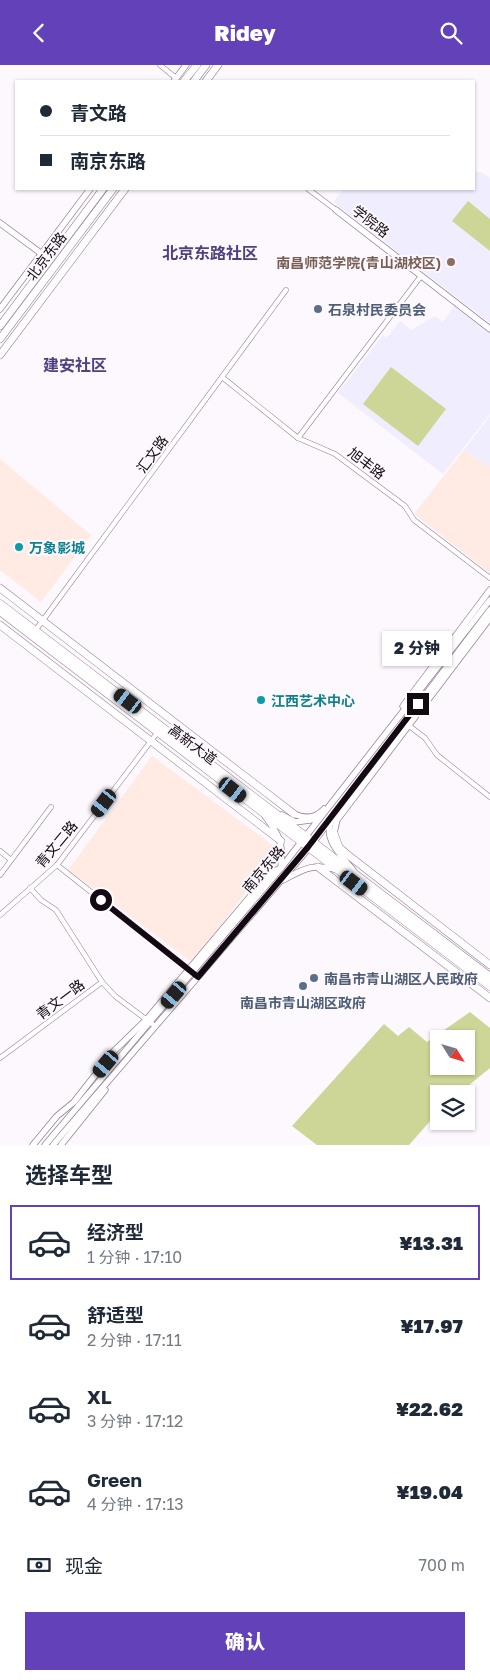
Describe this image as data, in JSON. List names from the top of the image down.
{
  "streets": {
    "highway": ["高新大道"],
    "main road": ["学院路", "北京东路", "南京东路"],
    "street": [
      "汇文路",
      "旭丰路",
      "青文二路",
      "青文一路"
    ]
  },
  "crossings": [
    ["汇文路", "旭丰路"],
    ["汇文路", "高新大道"],
    ["高新大道", "青文二路"],
    ["高新大道", "南京东路"],
    ["南京东路", "青文一路"]
  ],
  "districts": ["北京东路社区", "建安社区"],
  "places": [
    "南昌师范学院(青山湖校区)",
    "石泉村民委员会",
    "万象影城",
    "江西艺术中心",
    "南昌市青山湖区人民政府",
    "南昌市青山湖区政府"
  ],
  "north": "bottom right",
  "page": {
    "header": "Ridey",
    "banner": ["青文路", "南京东路"],
    "bubble": "2 分钟",
    "heading": "选择车型",
    "list": [
      {
        "name": "经济型",
        "note": "1 分钟 · 17:10",
        "value": "¥13.31"
      },
      {
        "name": "舒适型",
        "note": "2 分钟 · 17:11",
        "value": "¥17.97"
      },
      {
        "name": "XL",
        "note": "3 分钟 · 17:12",
        "value": "¥22.62"
      },
      {
        "name": "Green",
        "note": "4 分钟 · 17:13",
        "value": "¥19.04"
      }
    ],
    "pay": ["现金", "700 m"],
    "buttons": "确认"
  }
}
